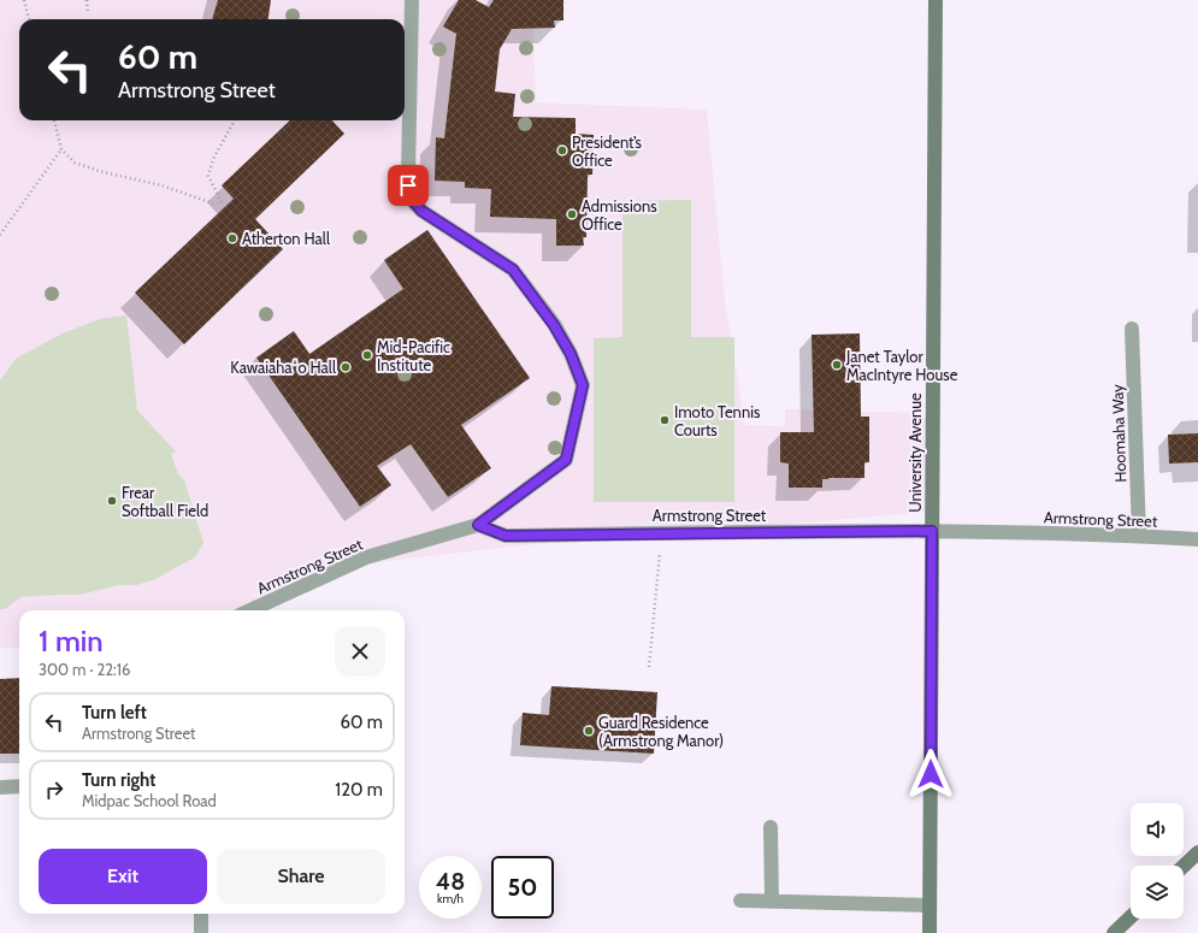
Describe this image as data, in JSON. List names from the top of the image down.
{
  "streets": {
    "main road": ["University Avenue"],
    "street": ["Hoomaha Way", "Armstrong Street"]
  },
  "crossings": [
    ["Hoomaha Way", "Armstrong Street"],
    ["University Avenue", "Armstrong Street"]
  ],
  "places": [
    "President’s Office",
    "Admissions Office",
    "Atherton Hall",
    "Mid-Pacific Institute",
    "Janet Taylor MacIntyre House",
    "Kawaiahaʻo Hall",
    "Imoto Tennis Courts",
    "Frear Softball Field",
    "Guard Residence (Armstrong Manor)"
  ],
  "page": {
    "turn": ["60 m", "Armstrong Street"],
    "heading": ["1 min", "300 m · 22:16"],
    "list": [
      {
        "name": "Turn left",
        "note": "Armstrong Street",
        "value": "60 m"
      },
      {
        "name": "Turn right",
        "note": "Midpac School Road",
        "value": "120 m"
      }
    ],
    "buttons": ["Exit", "Share"],
    "speed": "48 km/h",
    "limit": "50"
  }
}
